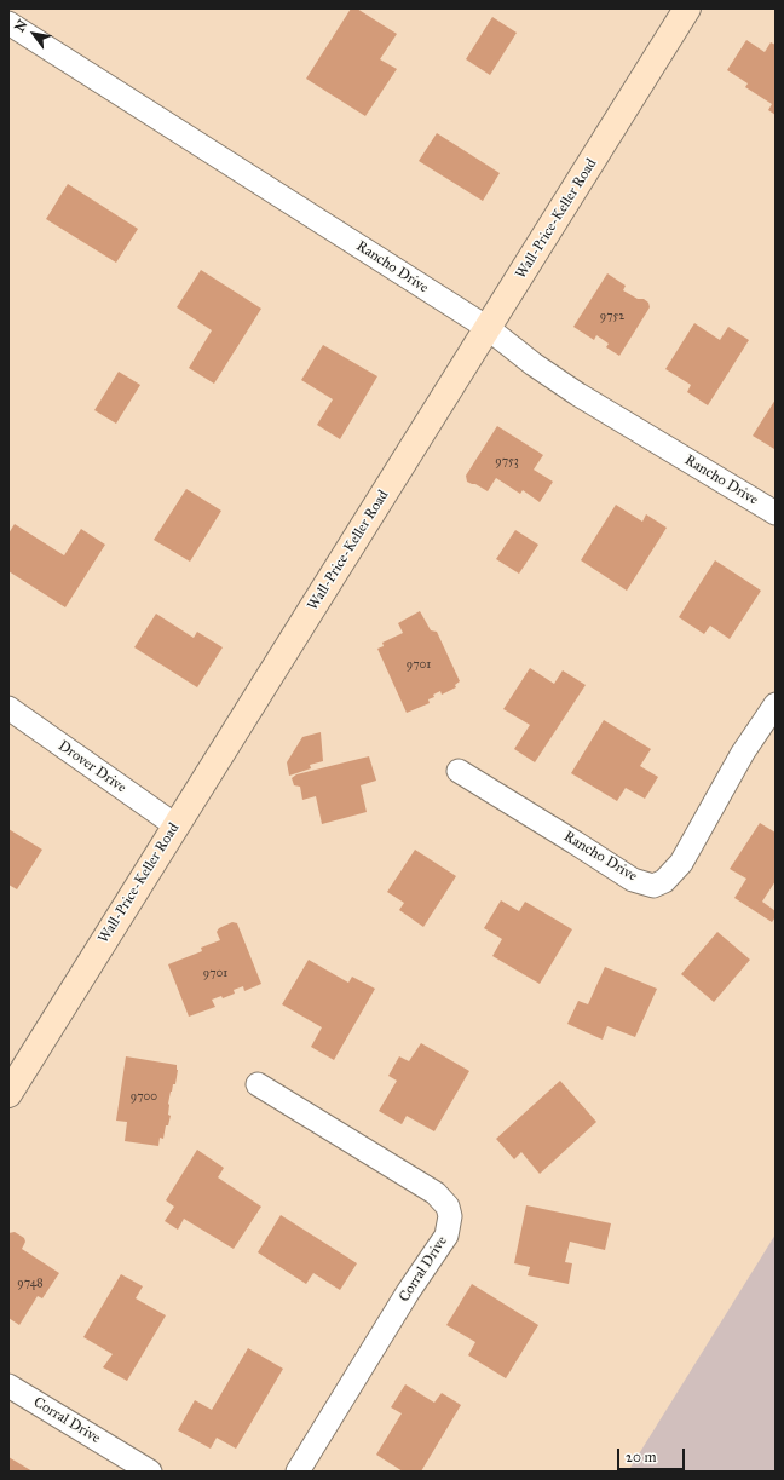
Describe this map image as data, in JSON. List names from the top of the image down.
{
  "streets": {
    "street": [
      "Wall-Price-Keller Road",
      "Rancho Drive",
      "Drover Drive",
      "Corral Drive"
    ]
  },
  "crossings": [
    ["Wall-Price-Keller Road", "Rancho Drive"],
    ["Wall-Price-Keller Road", "Drover Drive"]
  ],
  "house_numbers": [
    "9752",
    "9753",
    "9701",
    "9701",
    "9700",
    "9748"
  ],
  "scale_bar": "20 m",
  "north": "top left"
}
